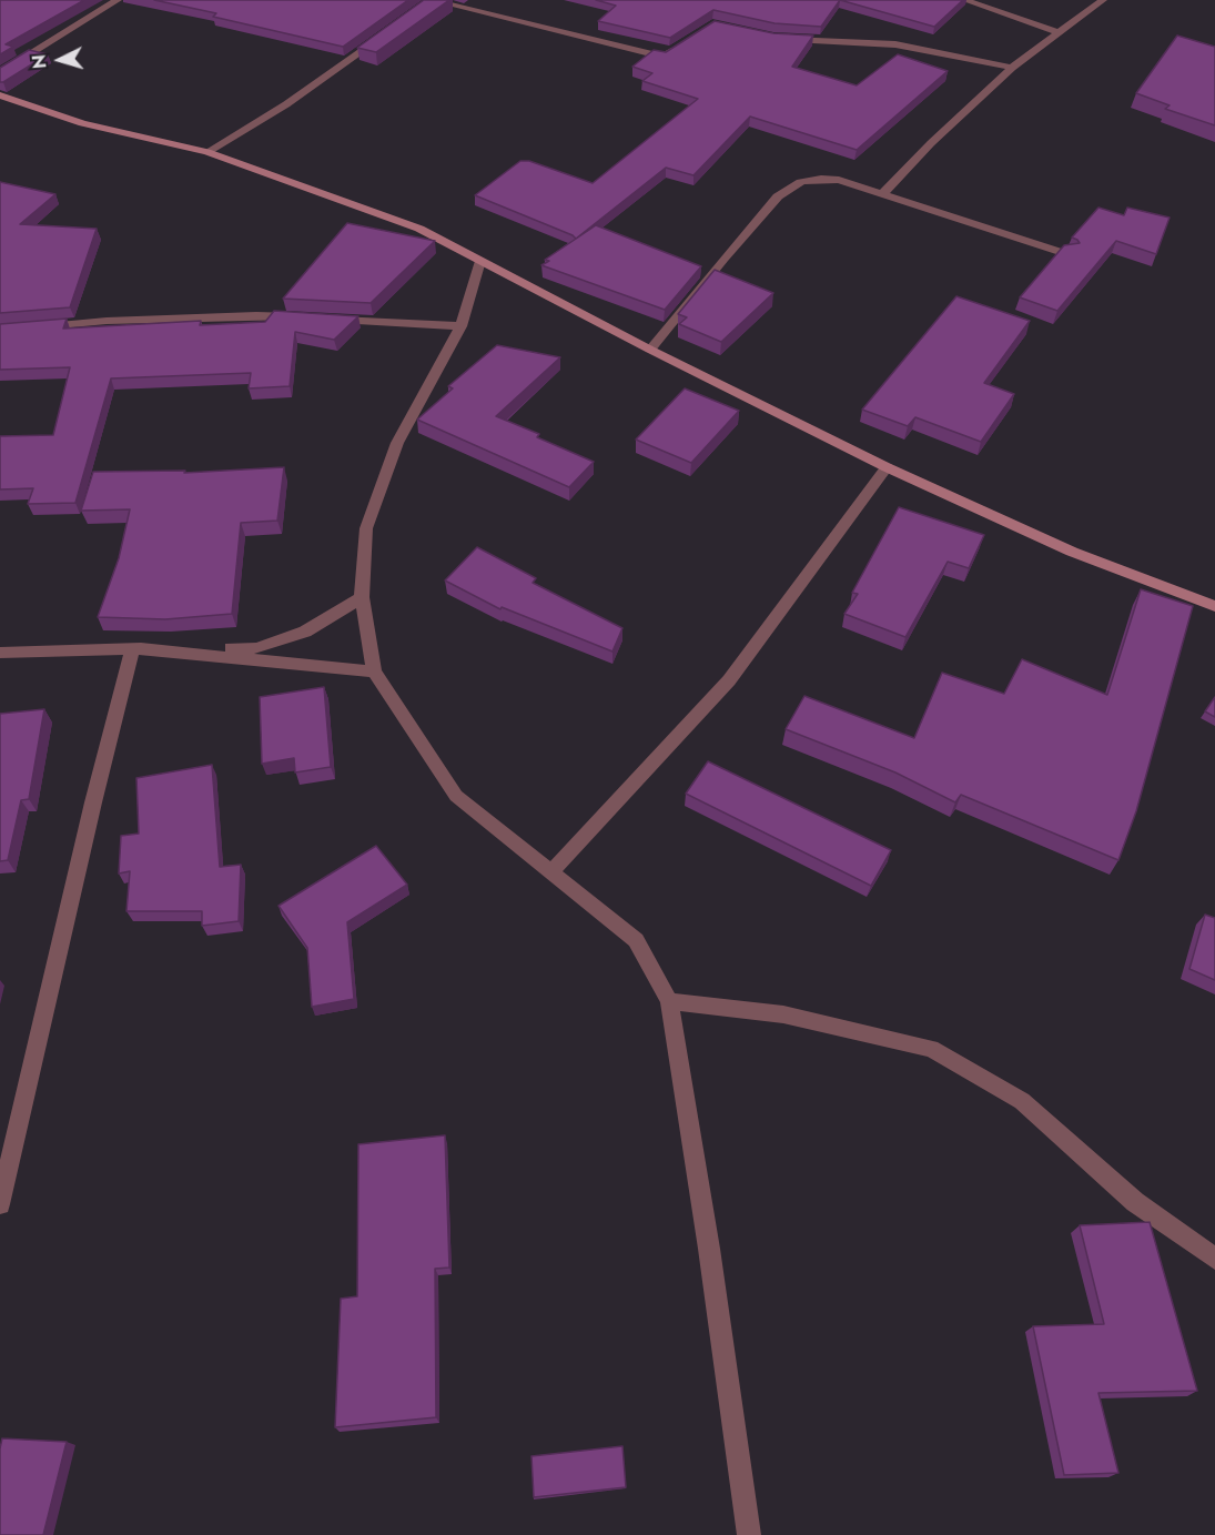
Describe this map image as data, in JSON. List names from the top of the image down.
{
  "north": "left"
}
